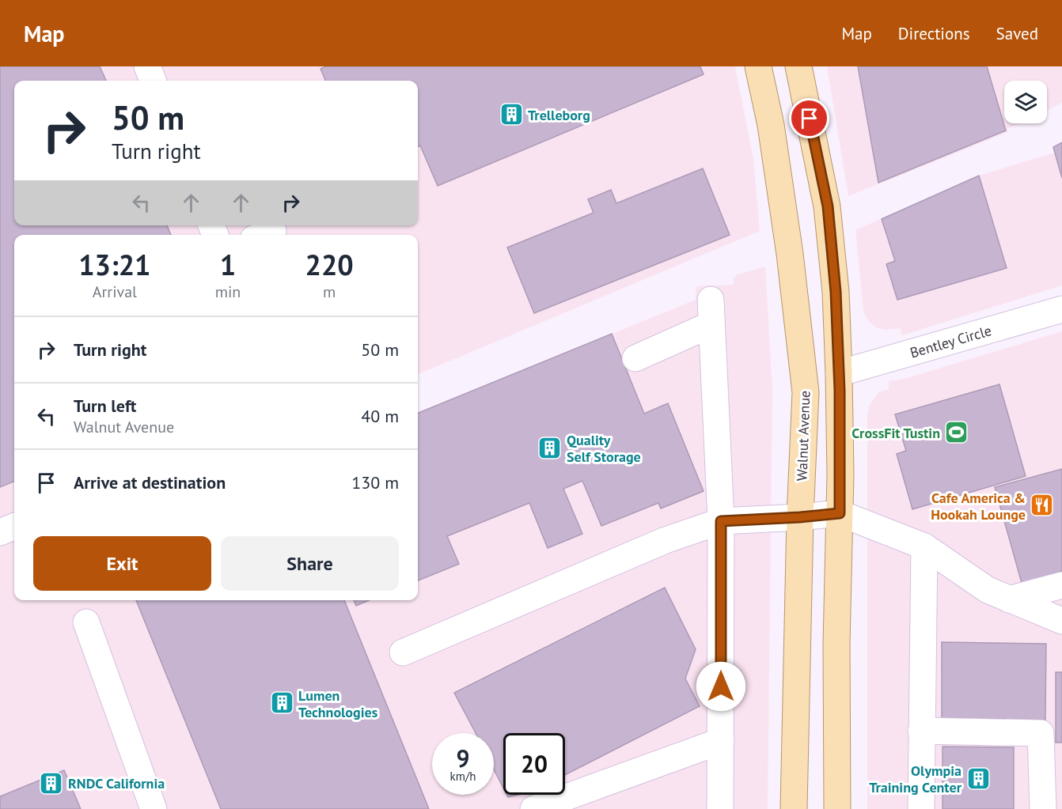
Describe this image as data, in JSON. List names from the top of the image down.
{
  "streets": {
    "main road": ["Walnut Avenue"],
    "street": ["Bentley Circle"]
  },
  "places": {
    "building": [
      "Trelleborg",
      "Quality Self Storage",
      "Lumen Technologies",
      "Olympia Training Center",
      "RNDC California"
    ],
    "sports": ["CrossFit Tustin"],
    "restaurant": ["Cafe America & Hookah Lounge"]
  },
  "page": {
    "header": "Map",
    "nav": ["Map", "Directions", "Saved"],
    "turn": ["50 m", "Turn right"],
    "eta": [
      "13:21",
      "Arrival",
      "1",
      "min",
      "220",
      "m"
    ],
    "list": [
      {
        "name": "Turn right",
        "value": "50 m"
      },
      {
        "name": "Turn left",
        "note": "Walnut Avenue",
        "value": "40 m"
      },
      {
        "name": "Arrive at destination",
        "value": "130 m"
      }
    ],
    "buttons": ["Exit", "Share"],
    "speed": "9 km/h",
    "limit": "20"
  }
}
